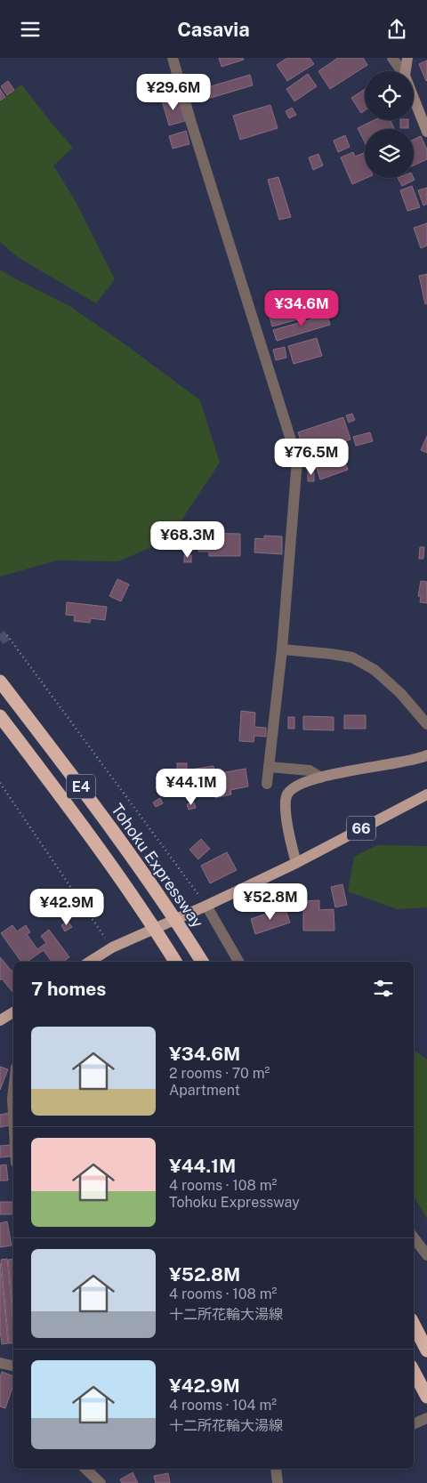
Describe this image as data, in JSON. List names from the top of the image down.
{
  "streets": {
    "highway": ["E4", "Tohoku Expressway"],
    "main road": ["66"]
  },
  "page": {
    "header": "Casavia",
    "price": [
      "¥29.6M",
      "¥34.6M",
      "¥76.5M",
      "¥68.3M",
      "¥44.1M",
      "¥52.8M",
      "¥42.9M"
    ],
    "heading": "7 homes",
    "list": [
      {
        "name": "¥34.6M",
        "note": "2 rooms · 70 m² · Apartment"
      },
      {
        "name": "¥44.1M",
        "note": "4 rooms · 108 m² · Tohoku Expressway"
      },
      {
        "name": "¥52.8M",
        "note": "4 rooms · 108 m² · 十二所花輪大湯線"
      },
      {
        "name": "¥42.9M",
        "note": "4 rooms · 104 m² · 十二所花輪大湯線"
      }
    ]
  }
}
